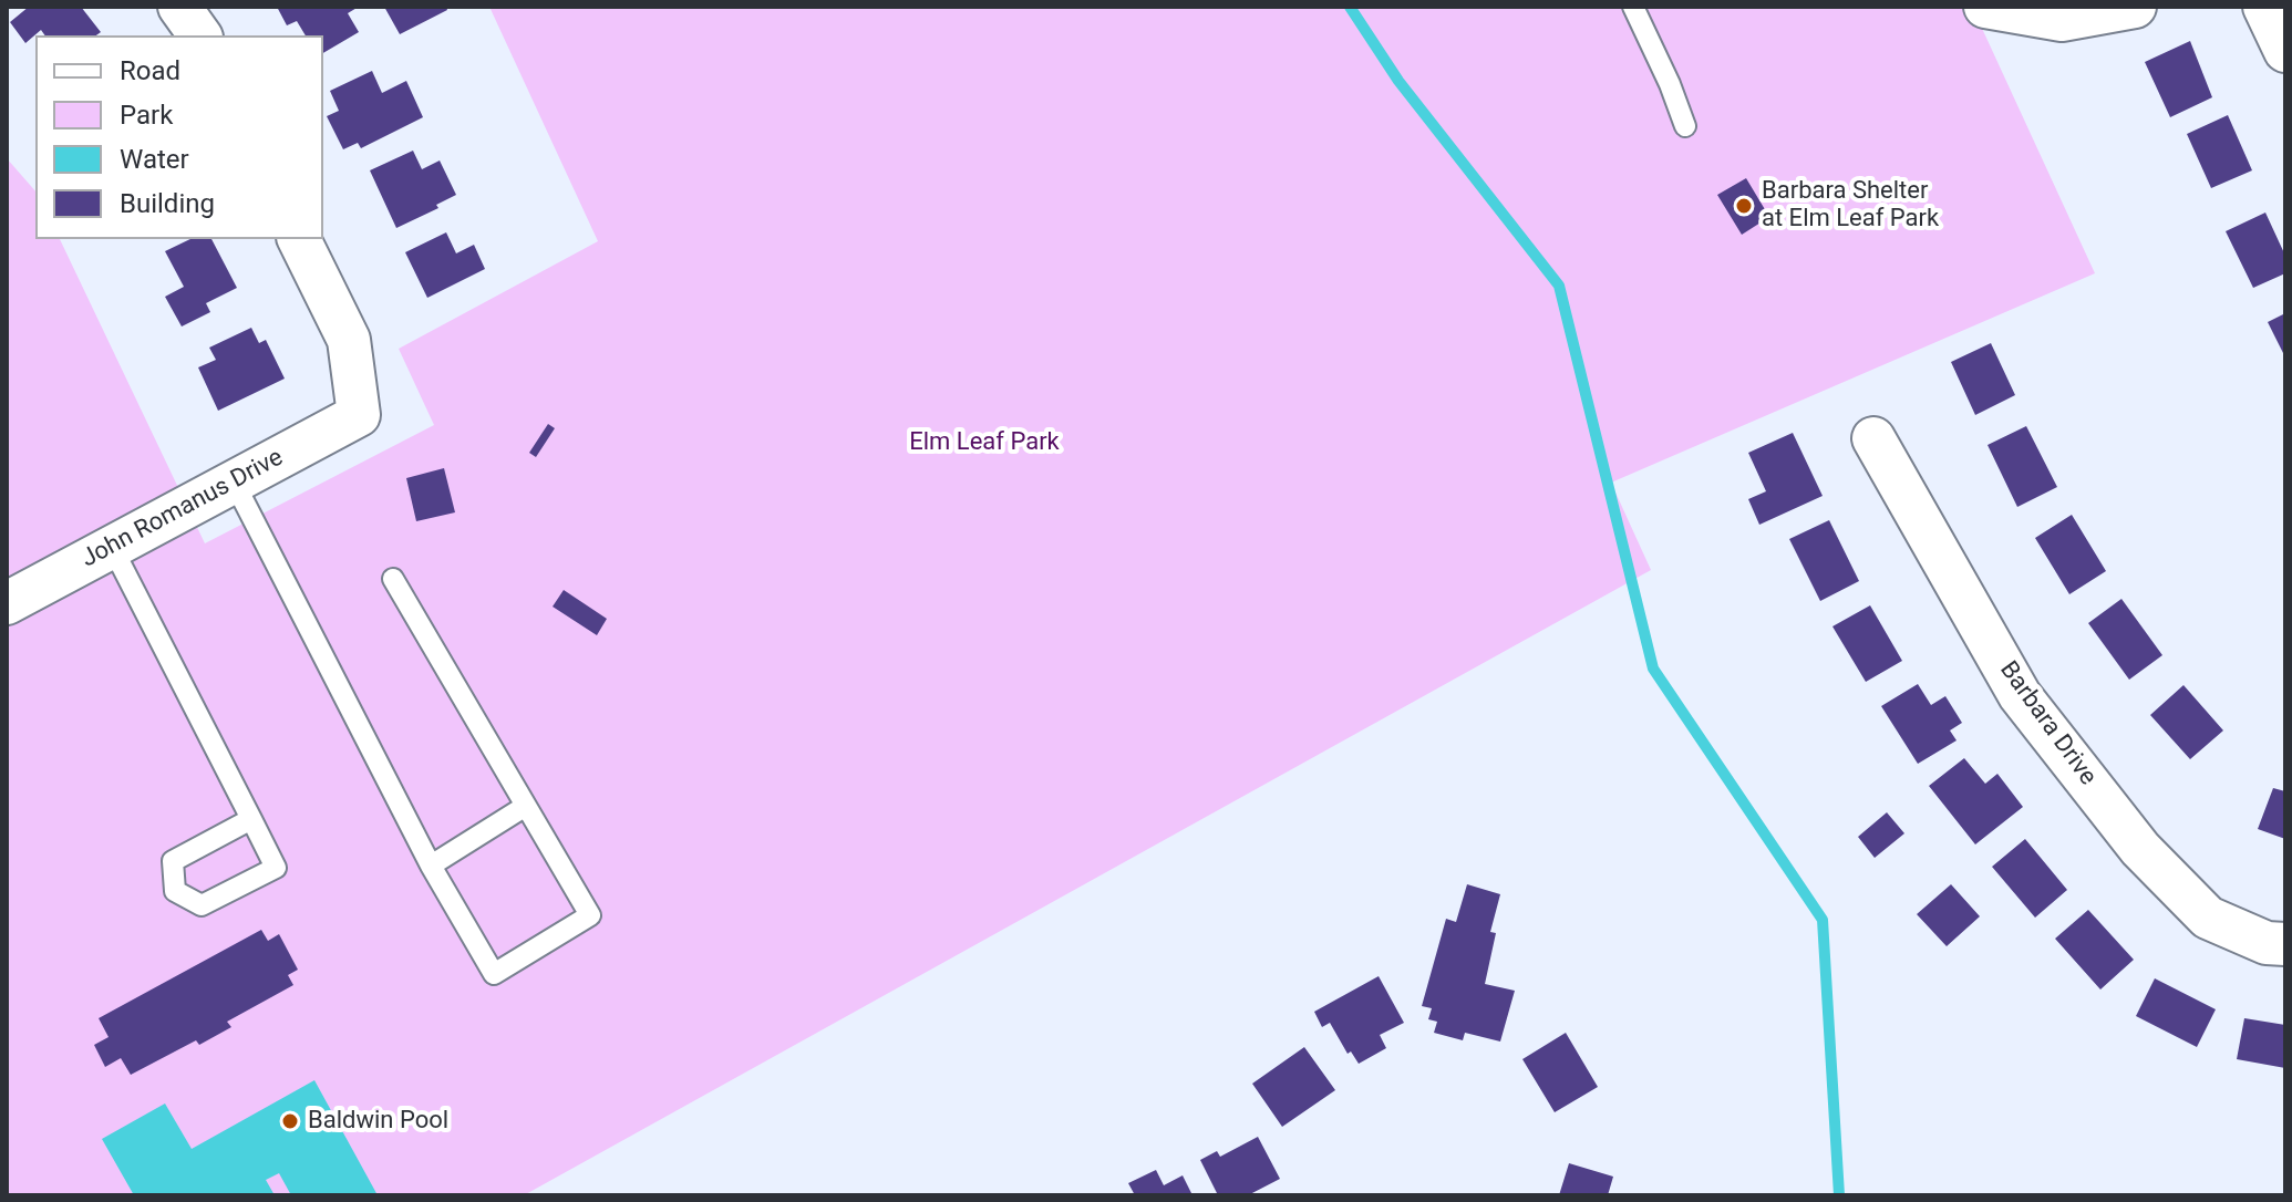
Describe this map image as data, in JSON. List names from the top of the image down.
{
  "streets": {
    "street": ["John Romanus Drive", "Barbara Drive"]
  },
  "parks": ["Elm Leaf Park"],
  "places": ["Barbara Shelter at Elm Leaf Park", "Baldwin Pool"],
  "legend": [
    "Road",
    "Park",
    "Water",
    "Building"
  ]
}
